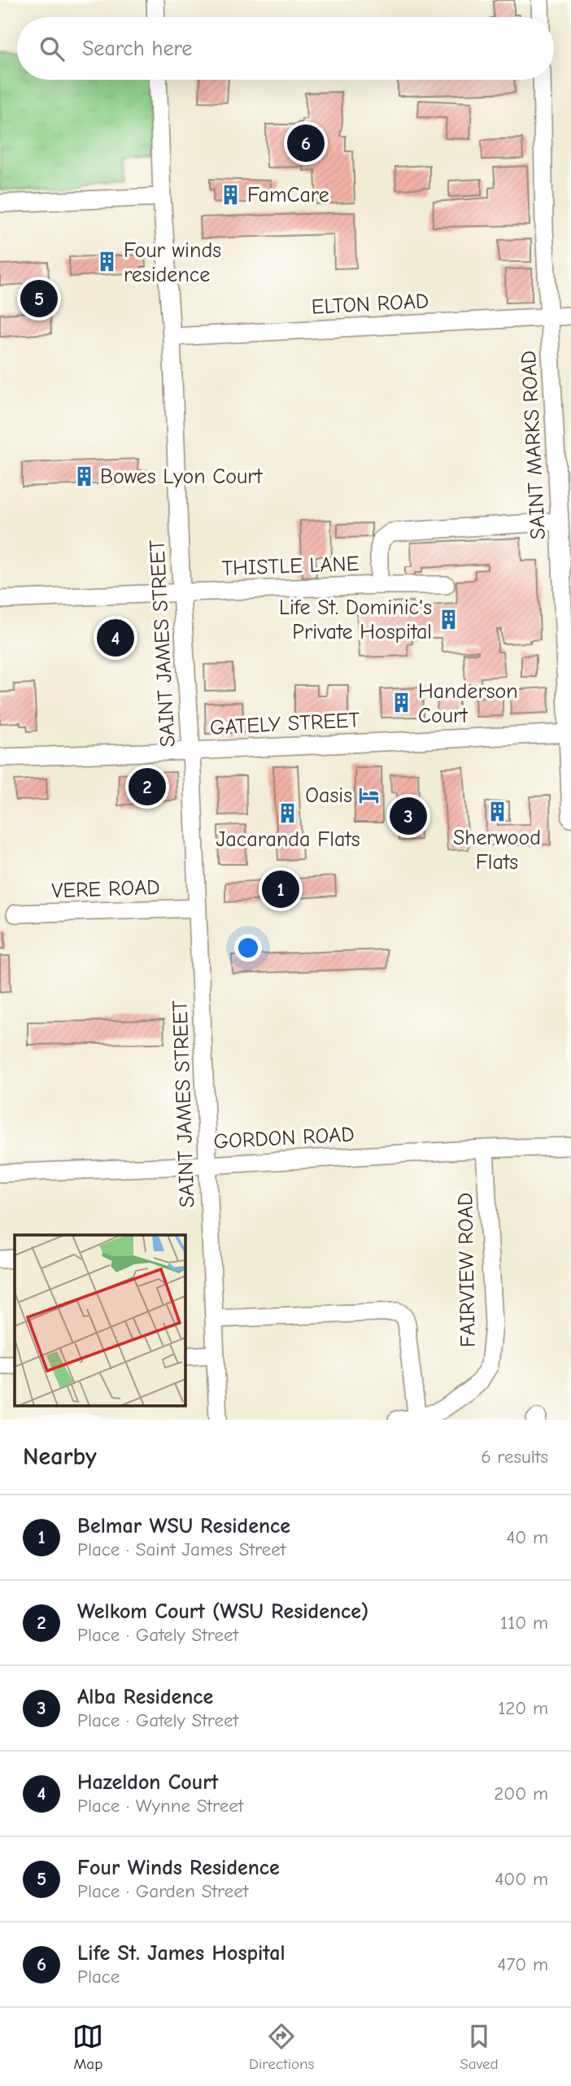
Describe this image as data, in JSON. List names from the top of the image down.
{
  "streets": {
    "street": [
      "ELTON ROAD",
      "SAINT MARKS ROAD",
      "THISTLE LANE",
      "SAINT JAMES STREET",
      "GATELY STREET",
      "VERE ROAD",
      "GORDON ROAD",
      "FAIRVIEW ROAD"
    ]
  },
  "crossings": [
    ["ELTON ROAD", "SAINT MARKS ROAD"],
    ["ELTON ROAD", "SAINT JAMES STREET"],
    ["SAINT MARKS ROAD", "THISTLE LANE"],
    ["SAINT MARKS ROAD", "GATELY STREET"],
    ["THISTLE LANE", "SAINT JAMES STREET"],
    ["SAINT JAMES STREET", "GATELY STREET"],
    ["SAINT JAMES STREET", "VERE ROAD"],
    ["SAINT JAMES STREET", "GORDON ROAD"],
    ["GORDON ROAD", "FAIRVIEW ROAD"]
  ],
  "places": {
    "building": [
      "FamCare",
      "Four winds residence",
      "Bowes Lyon Court",
      "Life St. Dominic's Private Hospital",
      "Handerson Court",
      "Sherwood Flats",
      "Jacaranda Flats"
    ],
    "hotel": ["Oasis"]
  },
  "page": {
    "search": "Search here",
    "pins": [
      "6",
      "5",
      "4",
      "2",
      "3",
      "1"
    ],
    "heading": ["Nearby", "6 results"],
    "list": [
      {
        "mark": "1",
        "name": "Belmar WSU Residence",
        "note": "Place · Saint James Street",
        "value": "40 m"
      },
      {
        "mark": "2",
        "name": "Welkom Court (WSU Residence)",
        "note": "Place · Gately Street",
        "value": "110 m"
      },
      {
        "mark": "3",
        "name": "Alba Residence",
        "note": "Place · Gately Street",
        "value": "120 m"
      },
      {
        "mark": "4",
        "name": "Hazeldon Court",
        "note": "Place · Wynne Street",
        "value": "200 m"
      },
      {
        "mark": "5",
        "name": "Four Winds Residence",
        "note": "Place · Garden Street",
        "value": "400 m"
      },
      {
        "mark": "6",
        "name": "Life St. James Hospital",
        "note": "Place",
        "value": "470 m"
      }
    ],
    "nav": ["Map", "Directions", "Saved"]
  }
}
